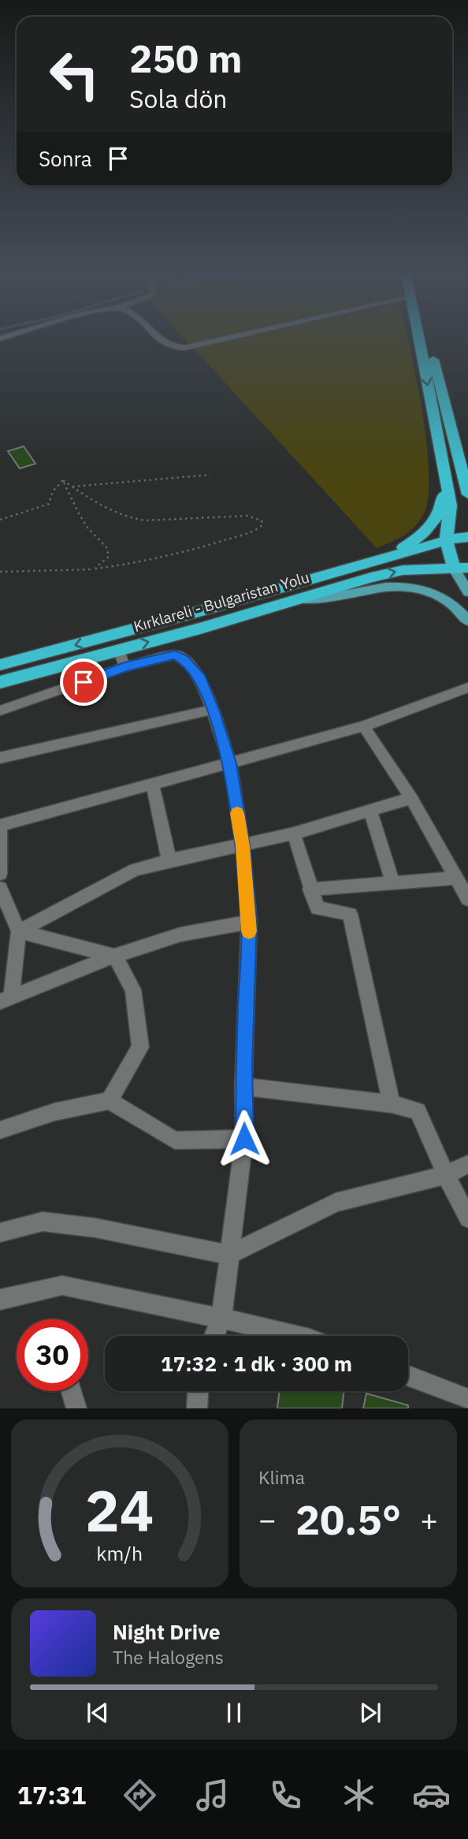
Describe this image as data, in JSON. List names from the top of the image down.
{
  "streets": {
    "highway": ["Kırklareli - Bulgaristan Yolu"]
  },
  "page": {
    "turn": ["250 m", "Sola dön"],
    "then": "Sonra",
    "limit": "30",
    "trip": "17:32 · 1 dk · 300 m",
    "tile": "Klima",
    "heat": ["−", "20.5°", "+"],
    "song": ["Night Drive", "The Halogens"],
    "tabs": "17:31",
    "gauge": ["24", "km/h"]
  }
}
